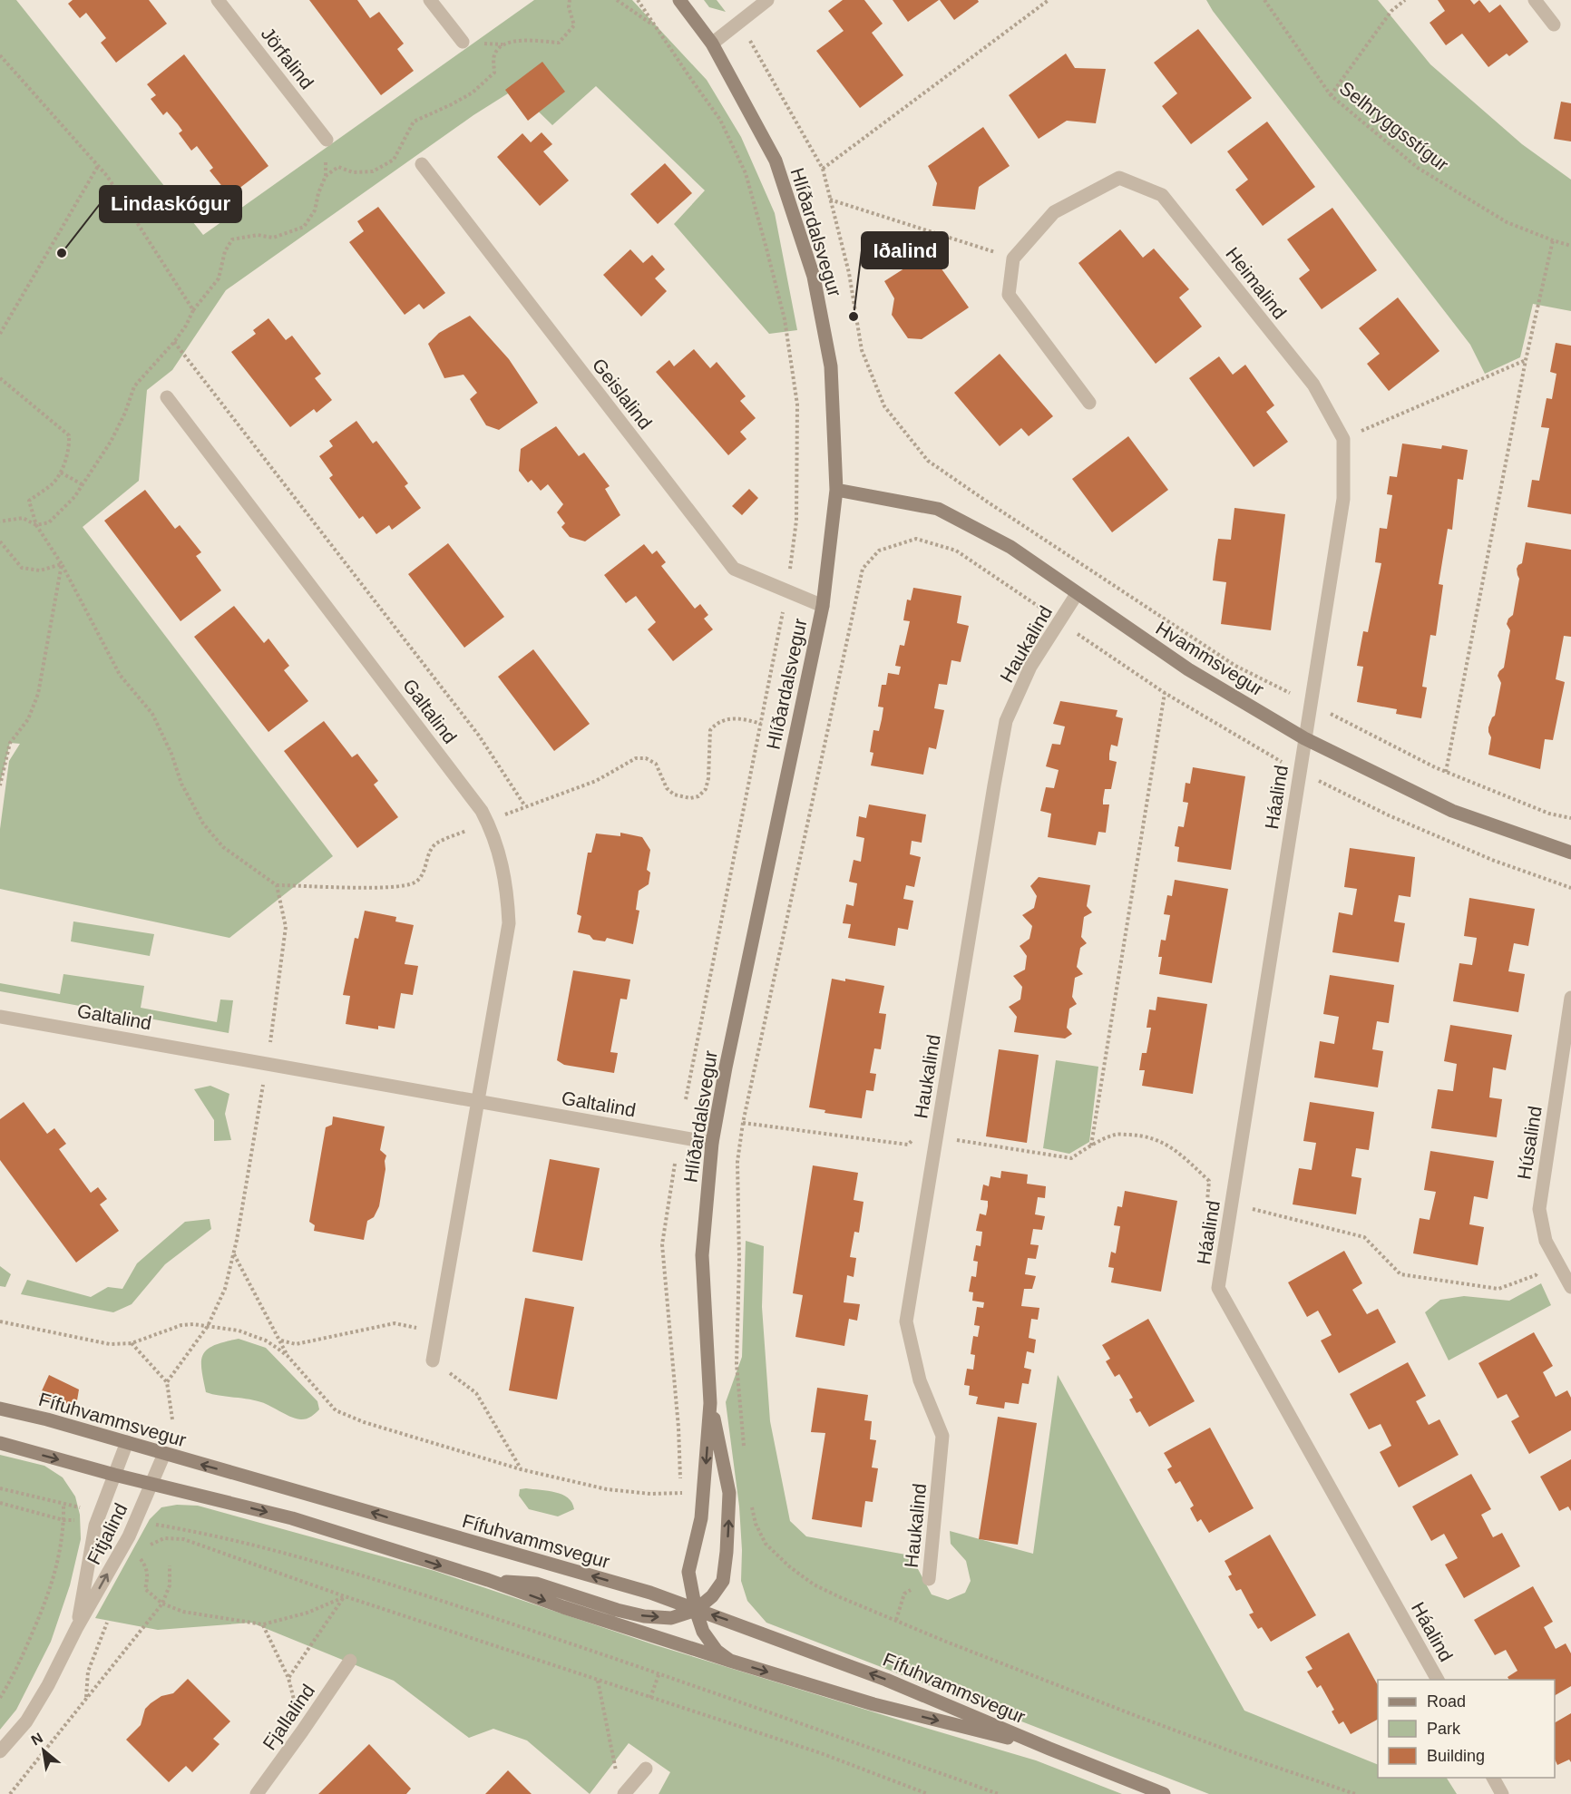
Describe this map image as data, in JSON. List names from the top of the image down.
{
  "streets": {
    "street": [
      "Jörfalind",
      "Hlíðardalsvegur",
      "Heimalind",
      "Geislalind",
      "Haukalind",
      "Hvammsvegur",
      "Galtalind",
      "Háalind",
      "Húsalind",
      "Fífuhvammsvegur",
      "Fitjalind",
      "Fjallalind"
    ],
    "path": ["Selhryggsstígur"]
  },
  "crossings": [
    ["Hlíðardalsvegur", "Geislalind"],
    ["Hlíðardalsvegur", "Hvammsvegur"],
    ["Hlíðardalsvegur", "Galtalind"],
    ["Hlíðardalsvegur", "Fífuhvammsvegur"],
    ["Heimalind", "Hvammsvegur"],
    ["Heimalind", "Háalind"],
    ["Haukalind", "Hvammsvegur"],
    ["Hvammsvegur", "Háalind"],
    ["Fífuhvammsvegur", "Fitjalind"]
  ],
  "places": ["Lindaskógur", "Iðalind"],
  "legend": ["Road", "Park", "Building"],
  "north": "top left"
}
